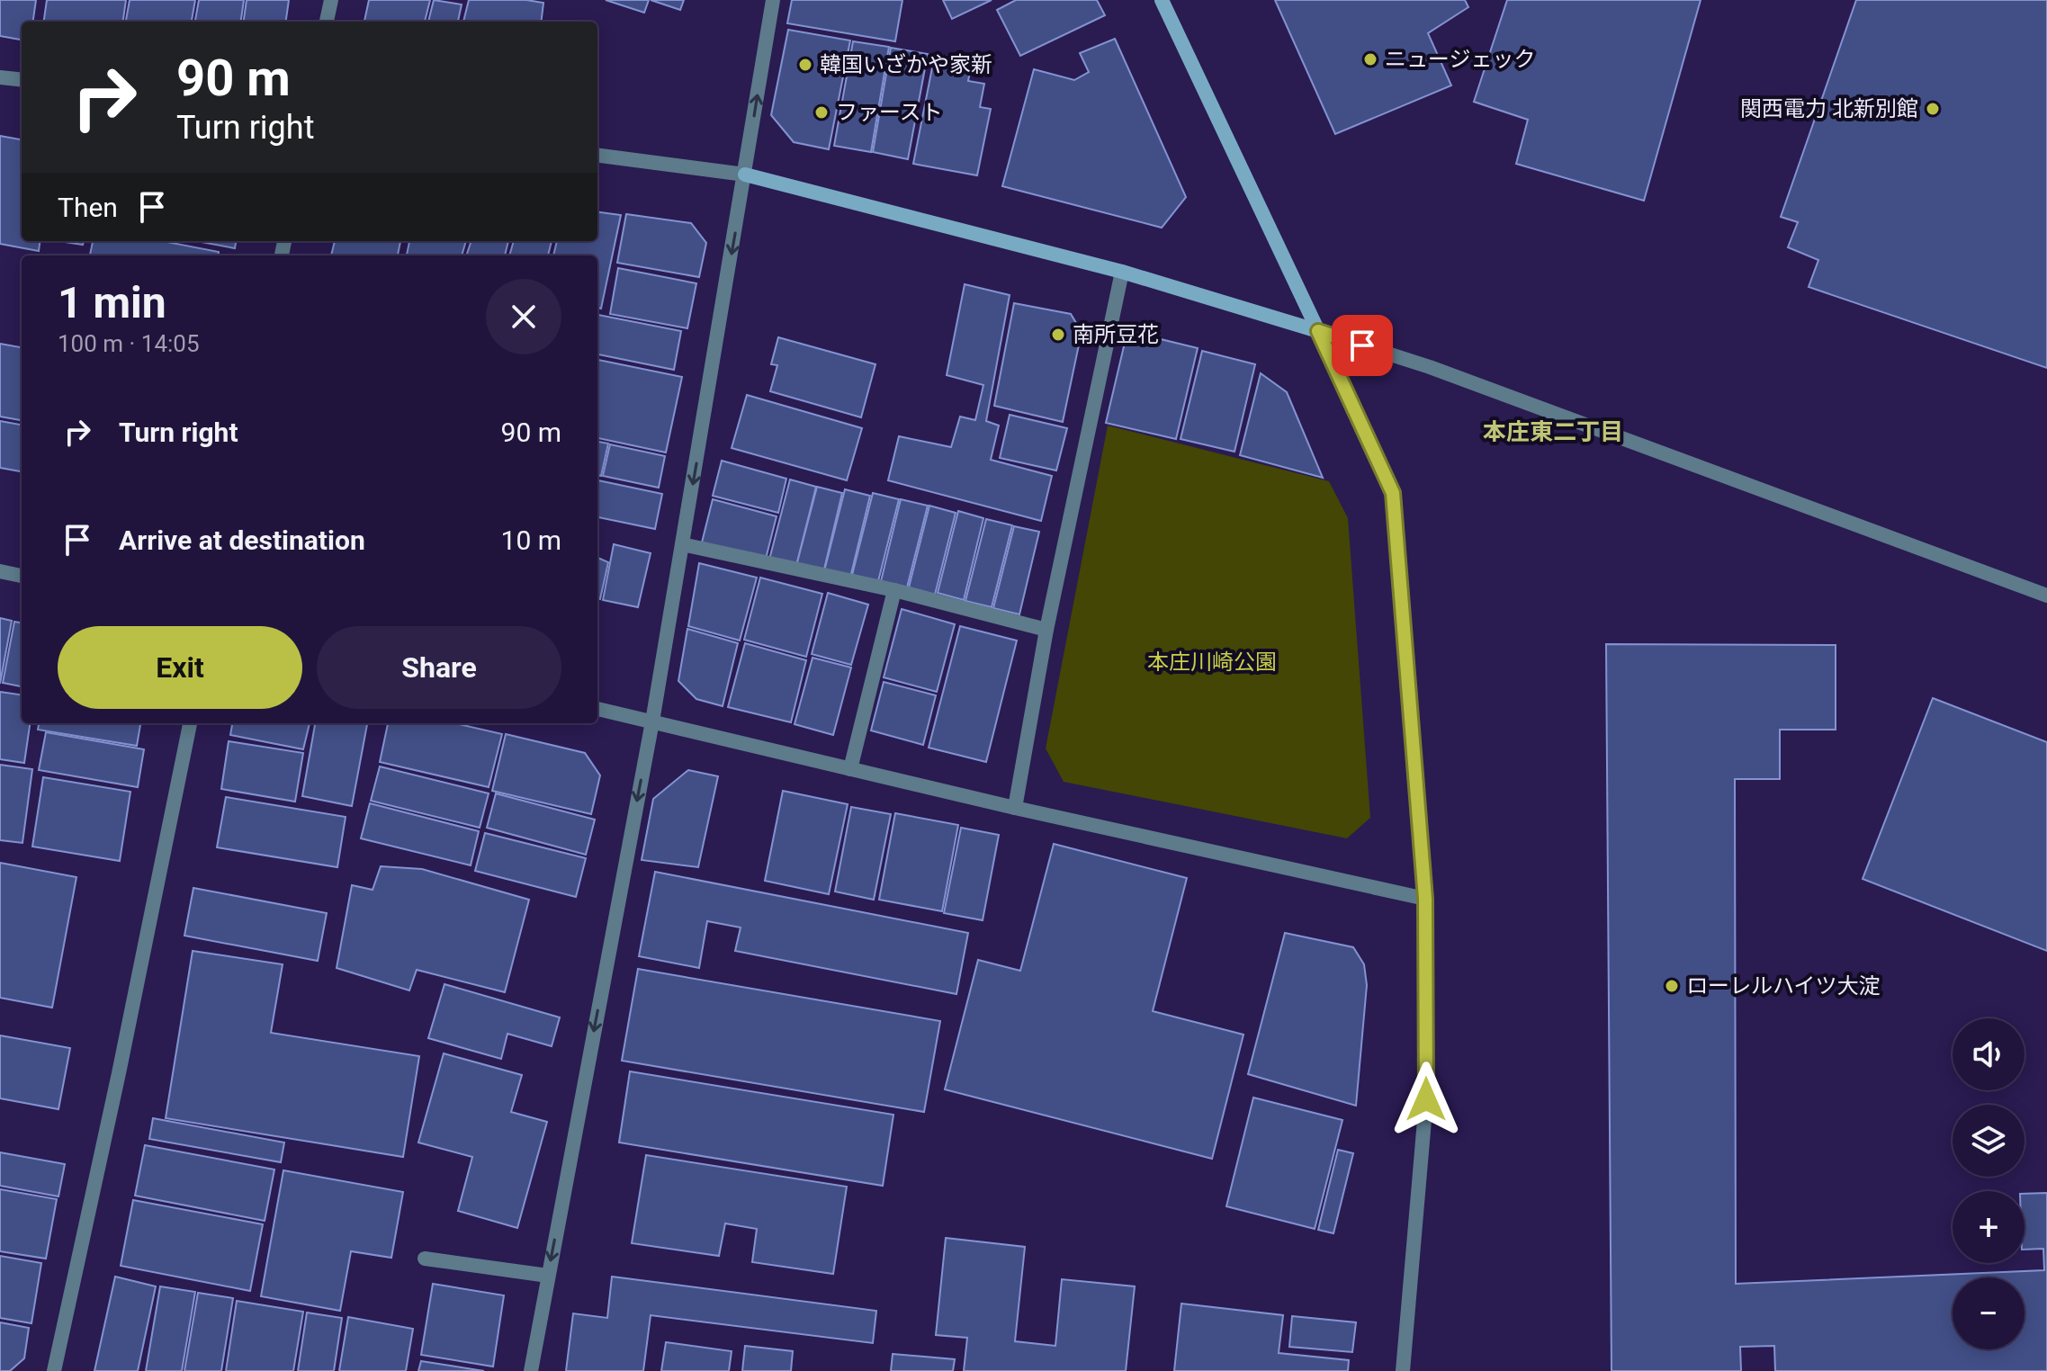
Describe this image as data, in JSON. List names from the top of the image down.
{
  "districts": ["本庄東二丁目"],
  "parks": ["本庄川崎公園"],
  "places": [
    "ニュージェック",
    "韓国いざかや家新",
    "関西電力 北新別館",
    "ファースト",
    "南所豆花",
    "ローレルハイツ大淀"
  ],
  "page": {
    "turn": ["90 m", "Turn right"],
    "then": "Then",
    "heading": ["1 min", "100 m · 14:05"],
    "list": [
      {
        "name": "Turn right",
        "value": "90 m"
      },
      {
        "name": "Arrive at destination",
        "value": "10 m"
      }
    ],
    "buttons": ["Exit", "Share"],
    "map_buttons": ["+", "−"]
  }
}
